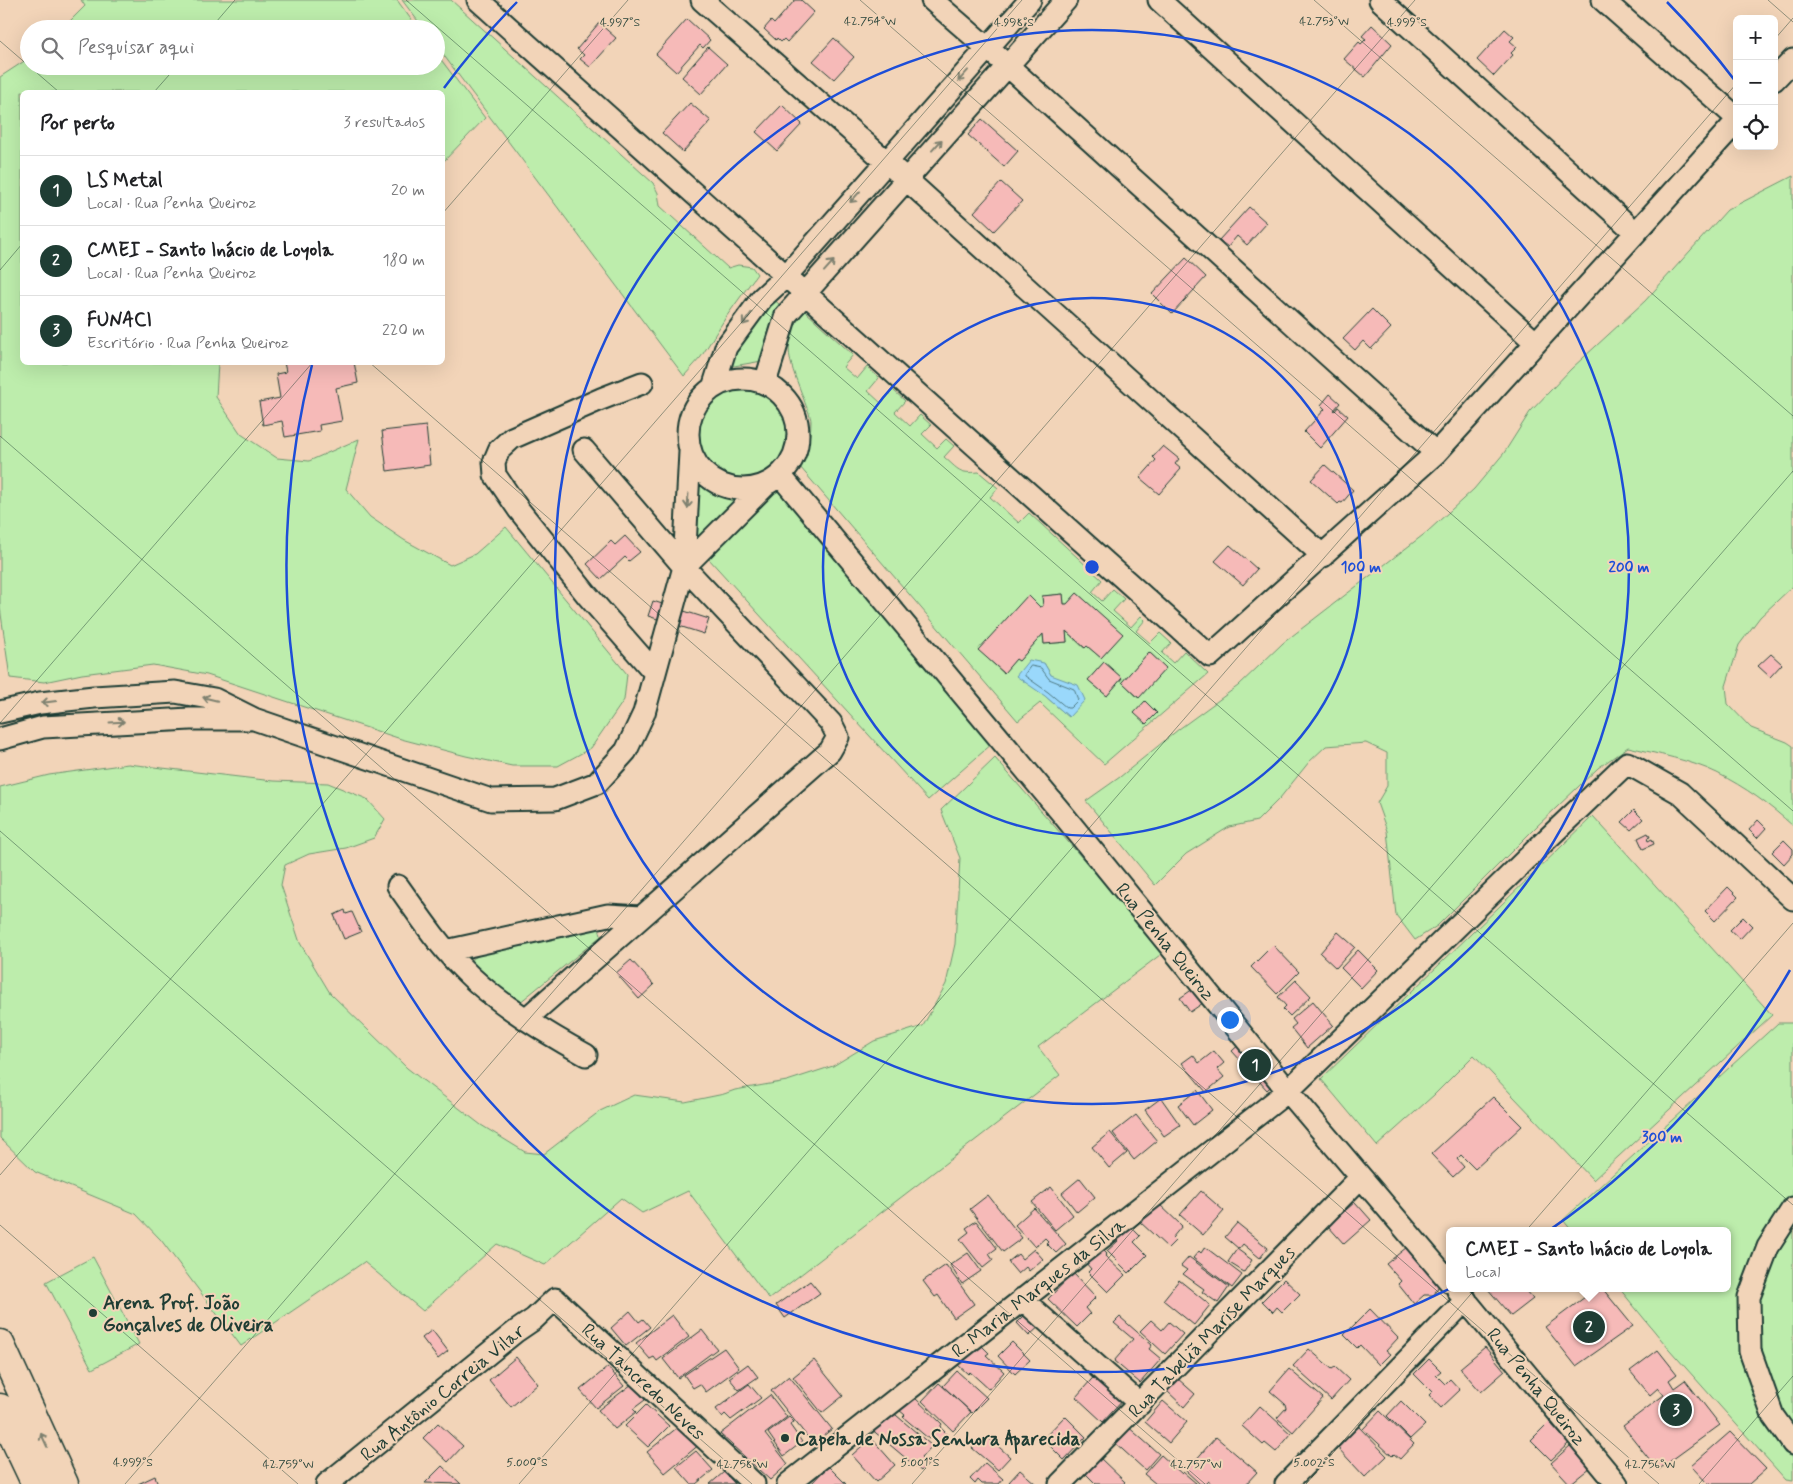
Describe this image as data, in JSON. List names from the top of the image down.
{
  "streets": {
    "street": [
      "Rua Penha Queiroz",
      "R. Maria Marques da Silva",
      "Rua Tabeliã Marise Marques",
      "Rua Tancredo Neves",
      "Rua Antônio Correia Vilar"
    ]
  },
  "crossings": [
    ["Rua Penha Queiroz", "R. Maria Marques da Silva"],
    ["Rua Penha Queiroz", "Rua Tabeliã Marise Marques"],
    ["Rua Tancredo Neves", "Rua Antônio Correia Vilar"]
  ],
  "places": ["Arena Prof. João Gonçalves de Oliveira", "Capela de Nossa Senhora Aparecida"],
  "page": {
    "map_buttons": ["+", "−"],
    "search": "Pesquisar aqui",
    "heading": ["Por perto", "3 resultados"],
    "list": [
      {
        "mark": "1",
        "name": "LS Metal",
        "note": "Local · Rua Penha Queiroz",
        "value": "20 m"
      },
      {
        "mark": "2",
        "name": "CMEI - Santo Inácio de Loyola",
        "note": "Local · Rua Penha Queiroz",
        "value": "180 m"
      },
      {
        "mark": "3",
        "name": "FUNACI",
        "note": "Escritório · Rua Penha Queiroz",
        "value": "220 m"
      }
    ],
    "pins": ["1", "2", "3"],
    "popup": ["CMEI - Santo Inácio de Loyola", "Local"]
  },
  "coordinates": [
    "42.754°W",
    "42.753°W",
    "4.997°S",
    "4.998°S",
    "4.999°S",
    "5.000°S",
    "5.001°S",
    "5.002°S",
    "42.759°W",
    "42.758°W",
    "42.757°W",
    "42.756°W"
  ],
  "rings": ["100 m", "200 m", "300 m"]
}
